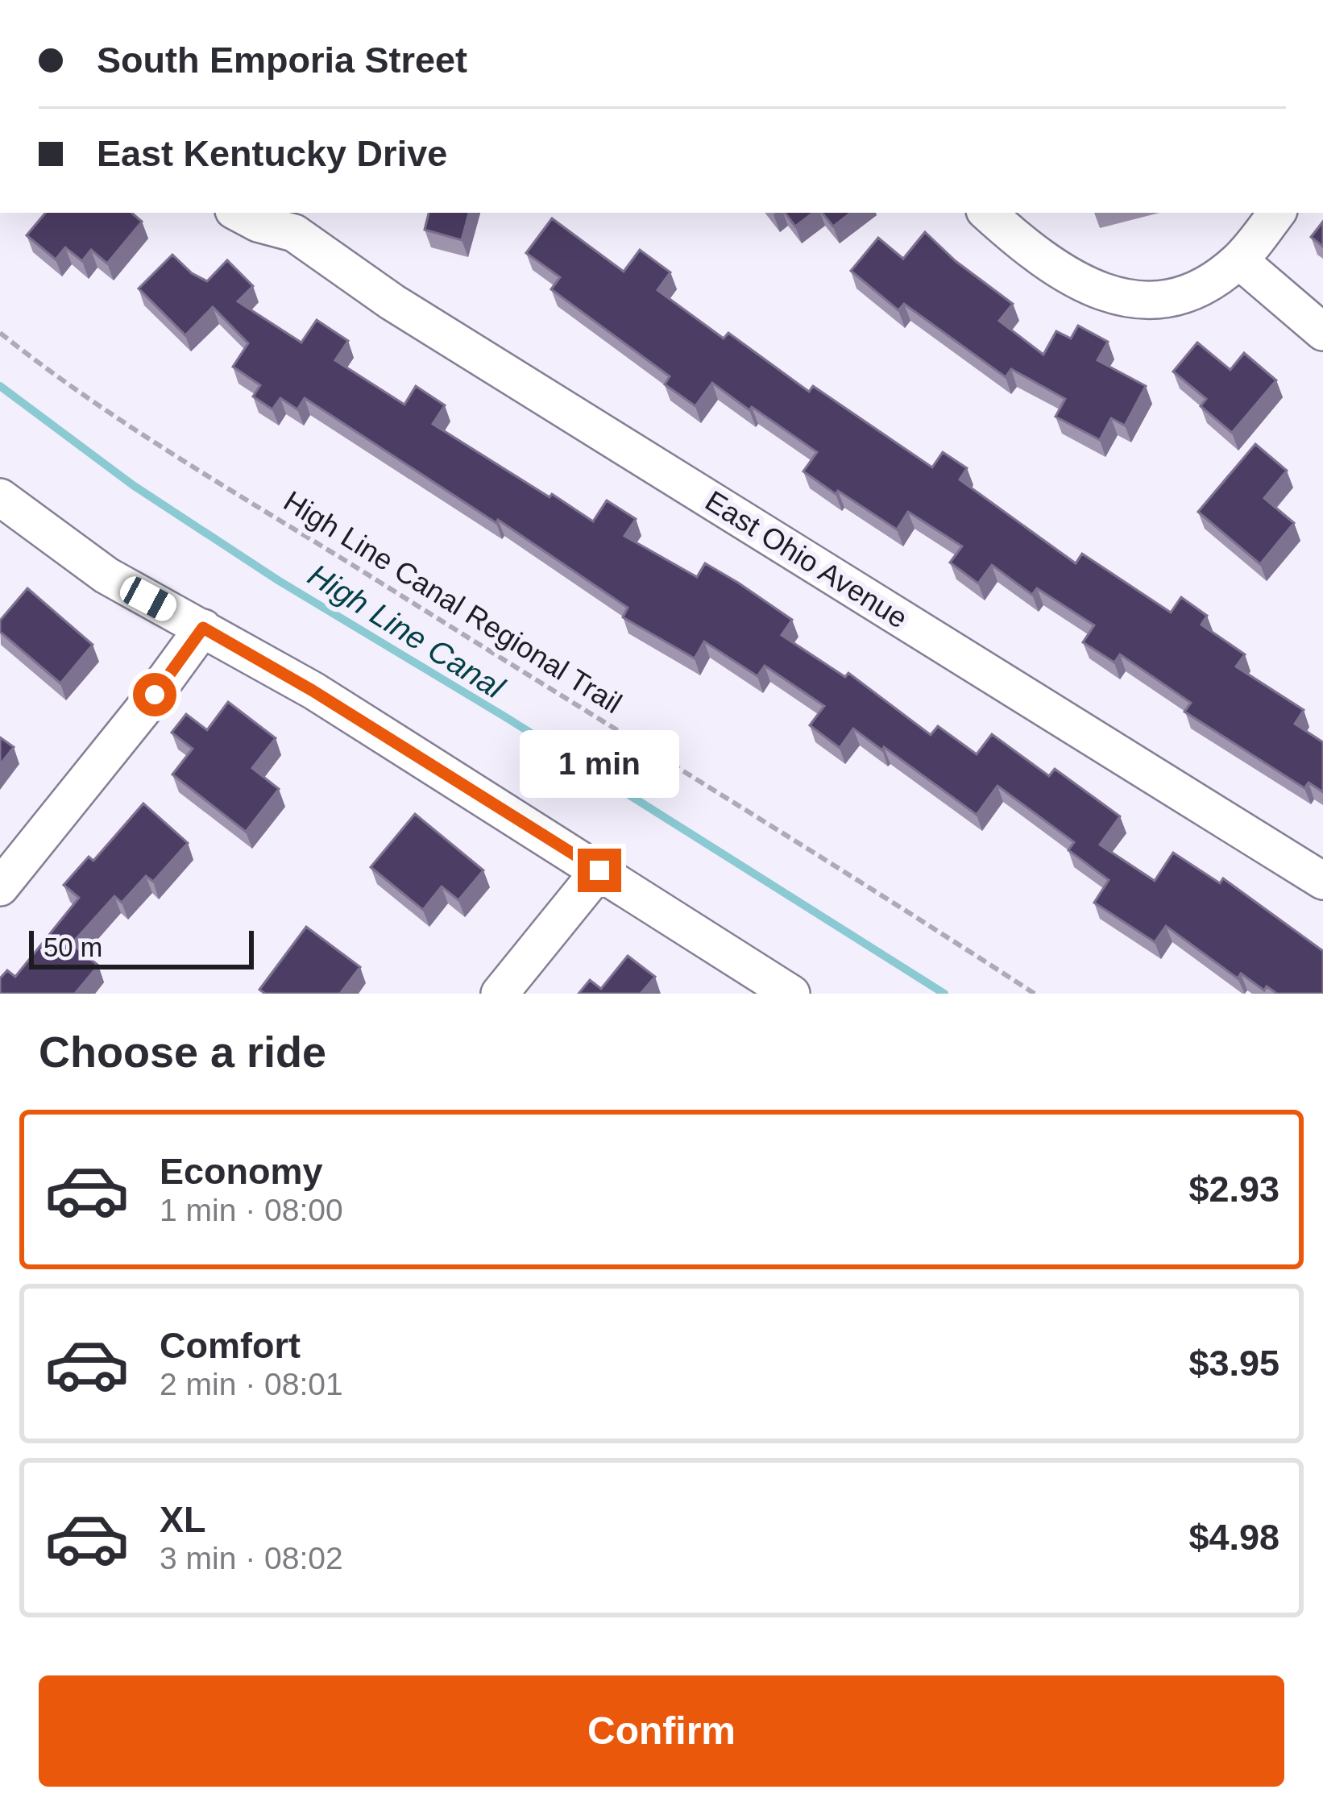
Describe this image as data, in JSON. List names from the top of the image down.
{
  "streets": {
    "street": ["East Ohio Avenue"],
    "path": ["High Line Canal Regional Trail"]
  },
  "water": ["High Line Canal"],
  "scale_bar": "50 m",
  "page": {
    "banner": ["South Emporia Street", "East Kentucky Drive"],
    "bubble": "1 min",
    "scale": "50 m",
    "heading": "Choose a ride",
    "list": [
      {
        "name": "Economy",
        "note": "1 min · 08:00",
        "value": "$2.93"
      },
      {
        "name": "Comfort",
        "note": "2 min · 08:01",
        "value": "$3.95"
      },
      {
        "name": "XL",
        "note": "3 min · 08:02",
        "value": "$4.98"
      }
    ],
    "buttons": "Confirm"
  }
}
